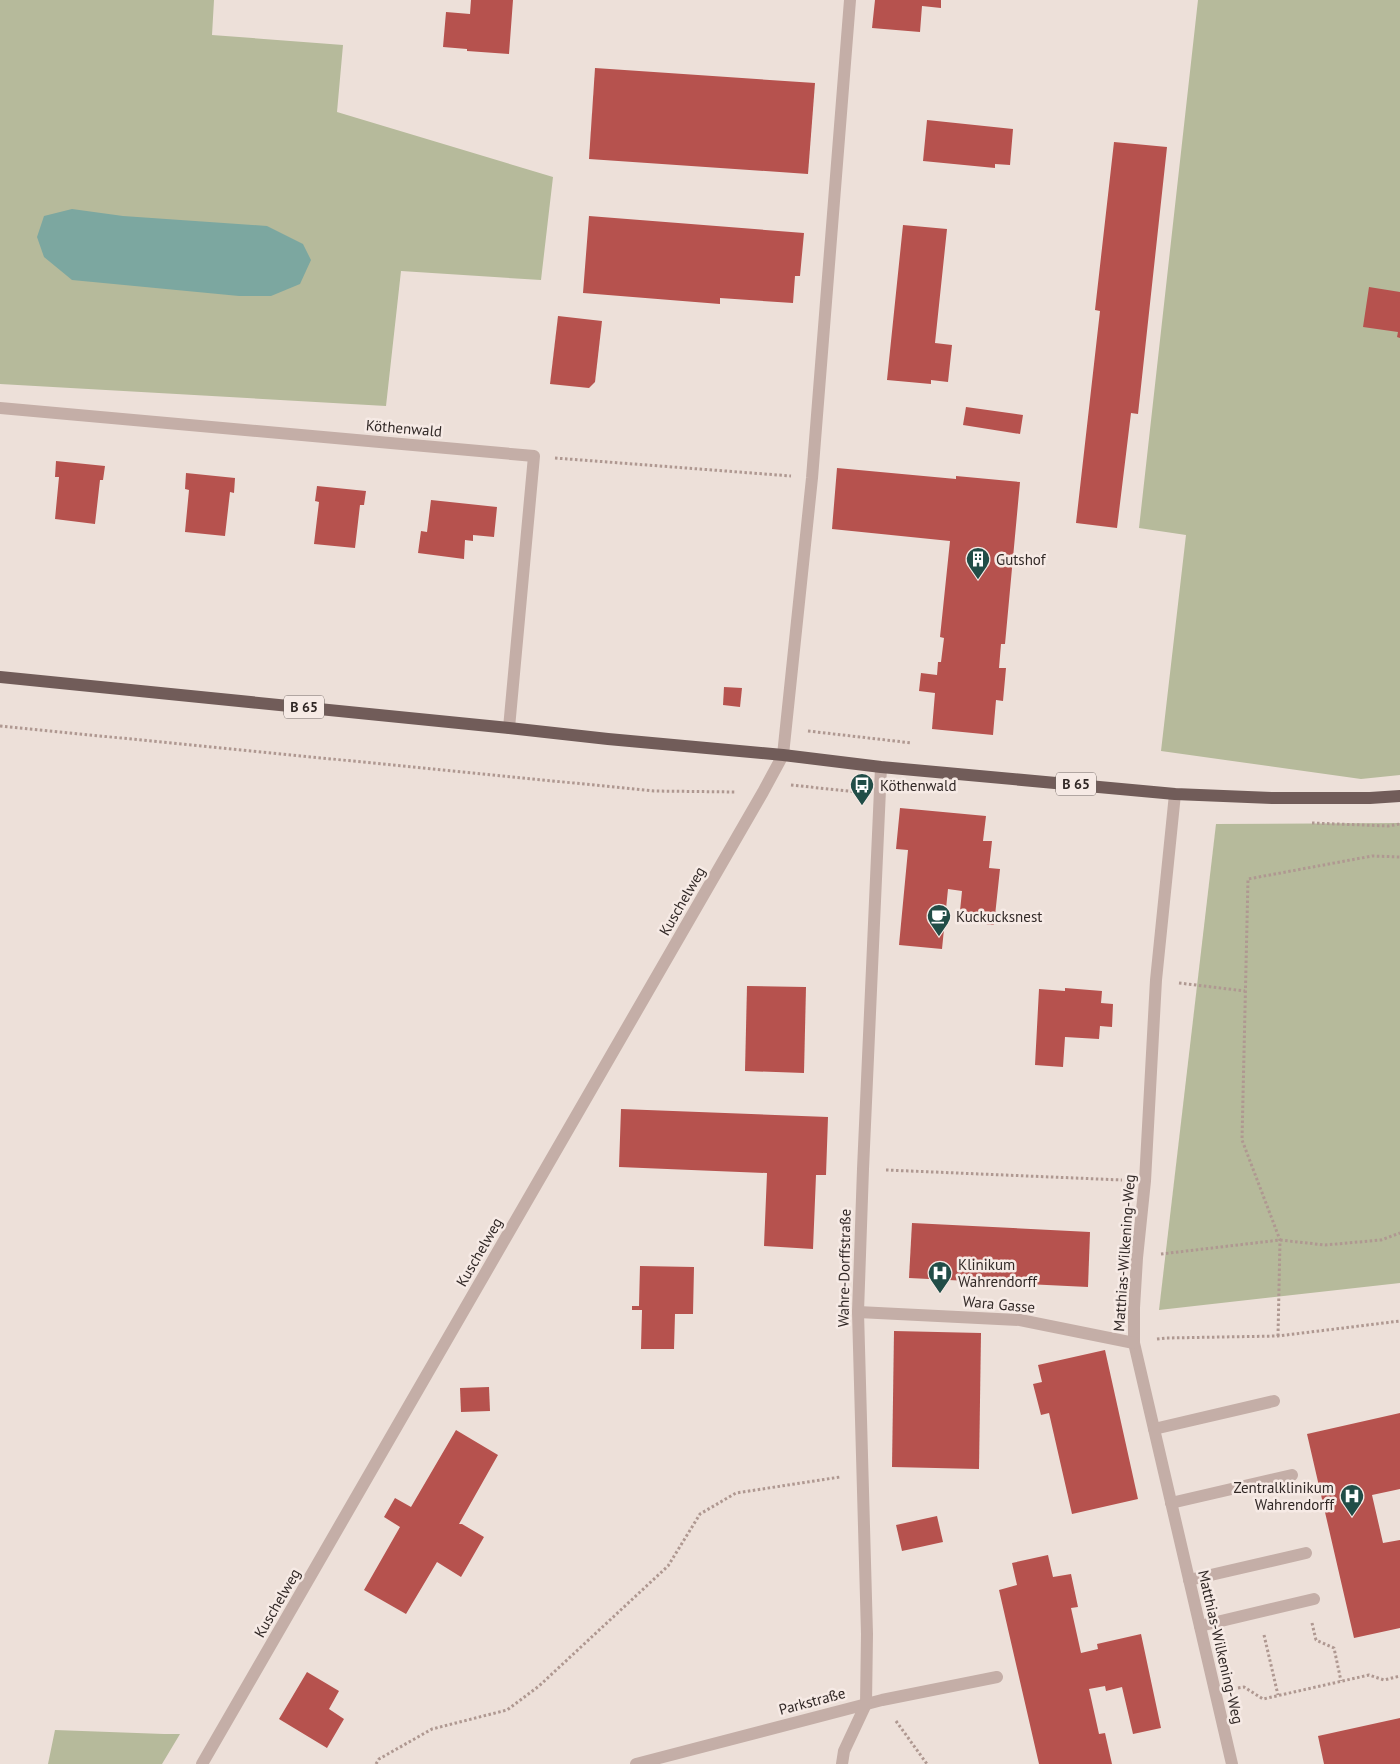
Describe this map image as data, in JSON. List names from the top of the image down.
{
  "streets": {
    "main road": ["B 65"],
    "street": [
      "Köthenwald",
      "Kuschelweg",
      "Matthias-Wilkening-Weg",
      "Wahre-Dorffstraße",
      "Wara Gasse",
      "Parkstraße"
    ]
  },
  "crossings": [
    ["B 65", "Kuschelweg"],
    ["B 65", "Matthias-Wilkening-Weg"],
    ["B 65", "Wahre-Dorffstraße"],
    ["Matthias-Wilkening-Weg", "Wara Gasse"],
    ["Wahre-Dorffstraße", "Wara Gasse"],
    ["Wahre-Dorffstraße", "Parkstraße"]
  ],
  "places": {
    "building": ["Gutshof"],
    "bus stop": ["Köthenwald"],
    "cafe": ["Kuckucksnest"],
    "hospital": ["Klinikum Wahrendorff", "Zentralklinikum Wahrendorff"]
  }
}
